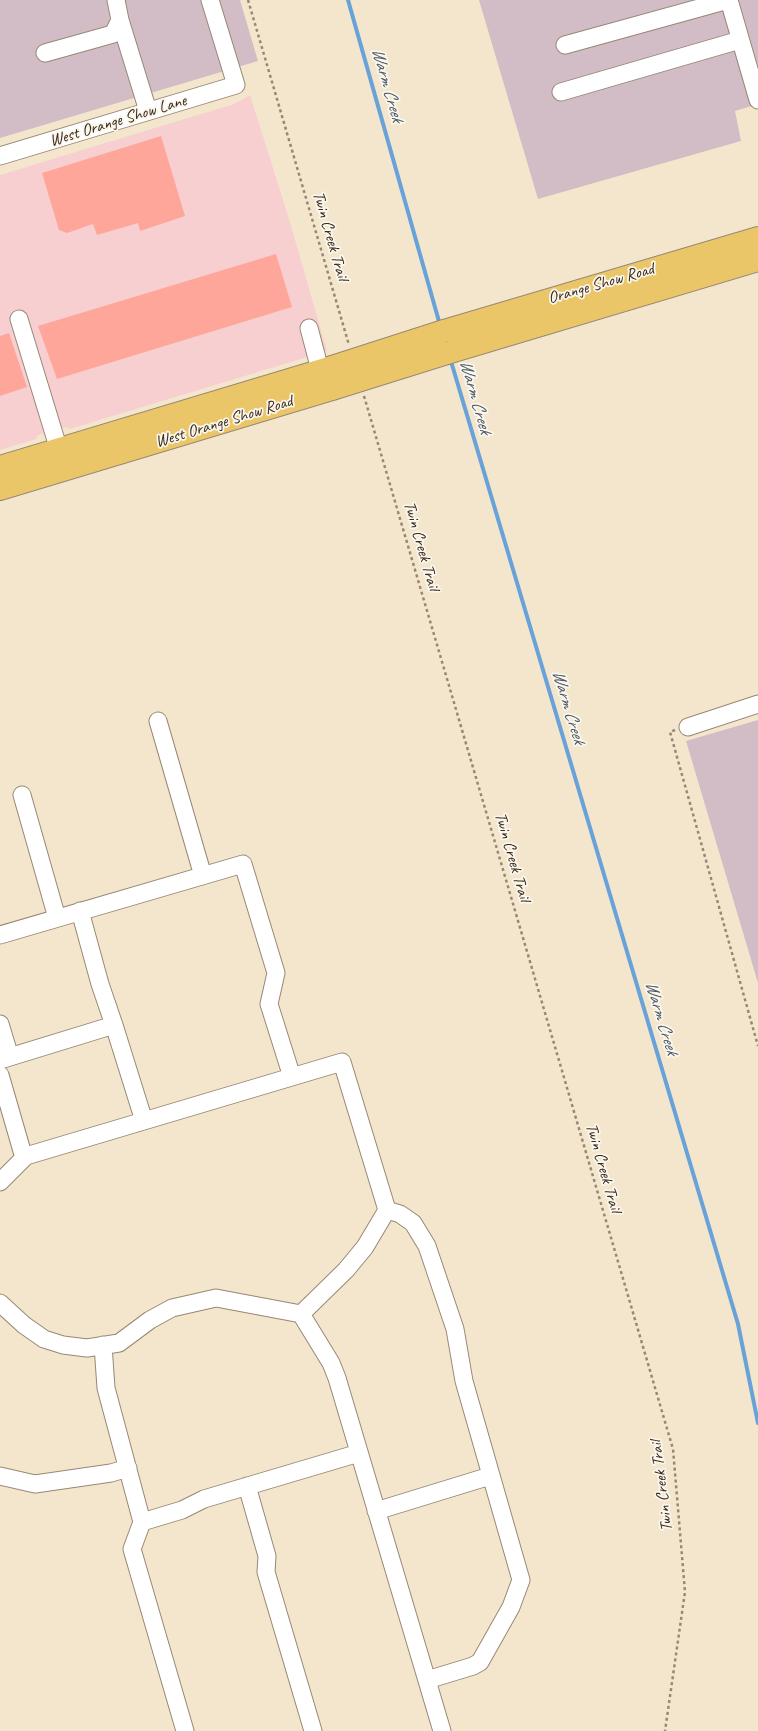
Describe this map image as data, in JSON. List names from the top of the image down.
{
  "streets": {
    "main road": ["Orange Show Road", "West Orange Show Road"],
    "street": ["West Orange Show Lane"],
    "path": ["Twin Creek Trail"]
  },
  "crossings": [
    ["Orange Show Road", "West Orange Show Road"]
  ],
  "water": ["Warm Creek"]
}
